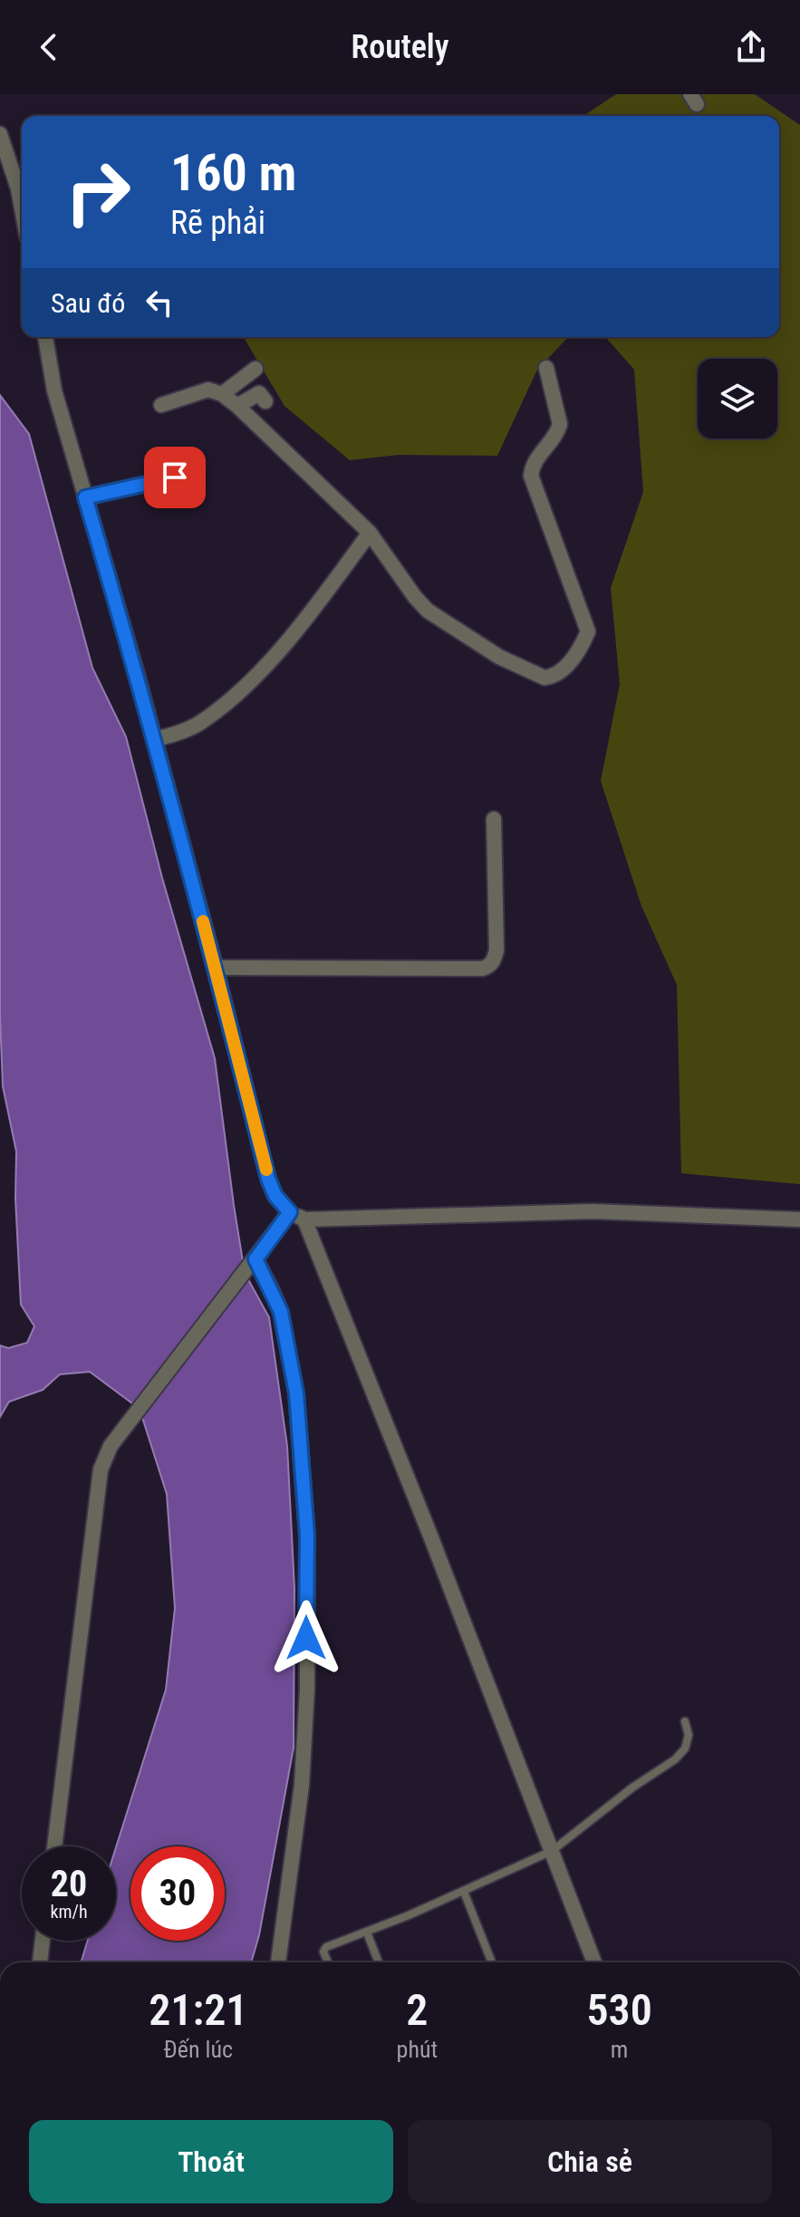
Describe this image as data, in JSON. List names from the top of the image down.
{
  "page": {
    "header": "Routely",
    "turn": ["160 m", "Rẽ phải"],
    "then": "Sau đó",
    "speed": "20 km/h",
    "limit": "30",
    "eta": [
      "21:21",
      "Đến lúc",
      "2",
      "phút",
      "530",
      "m"
    ],
    "buttons": ["Thoát", "Chia sẻ"]
  }
}
